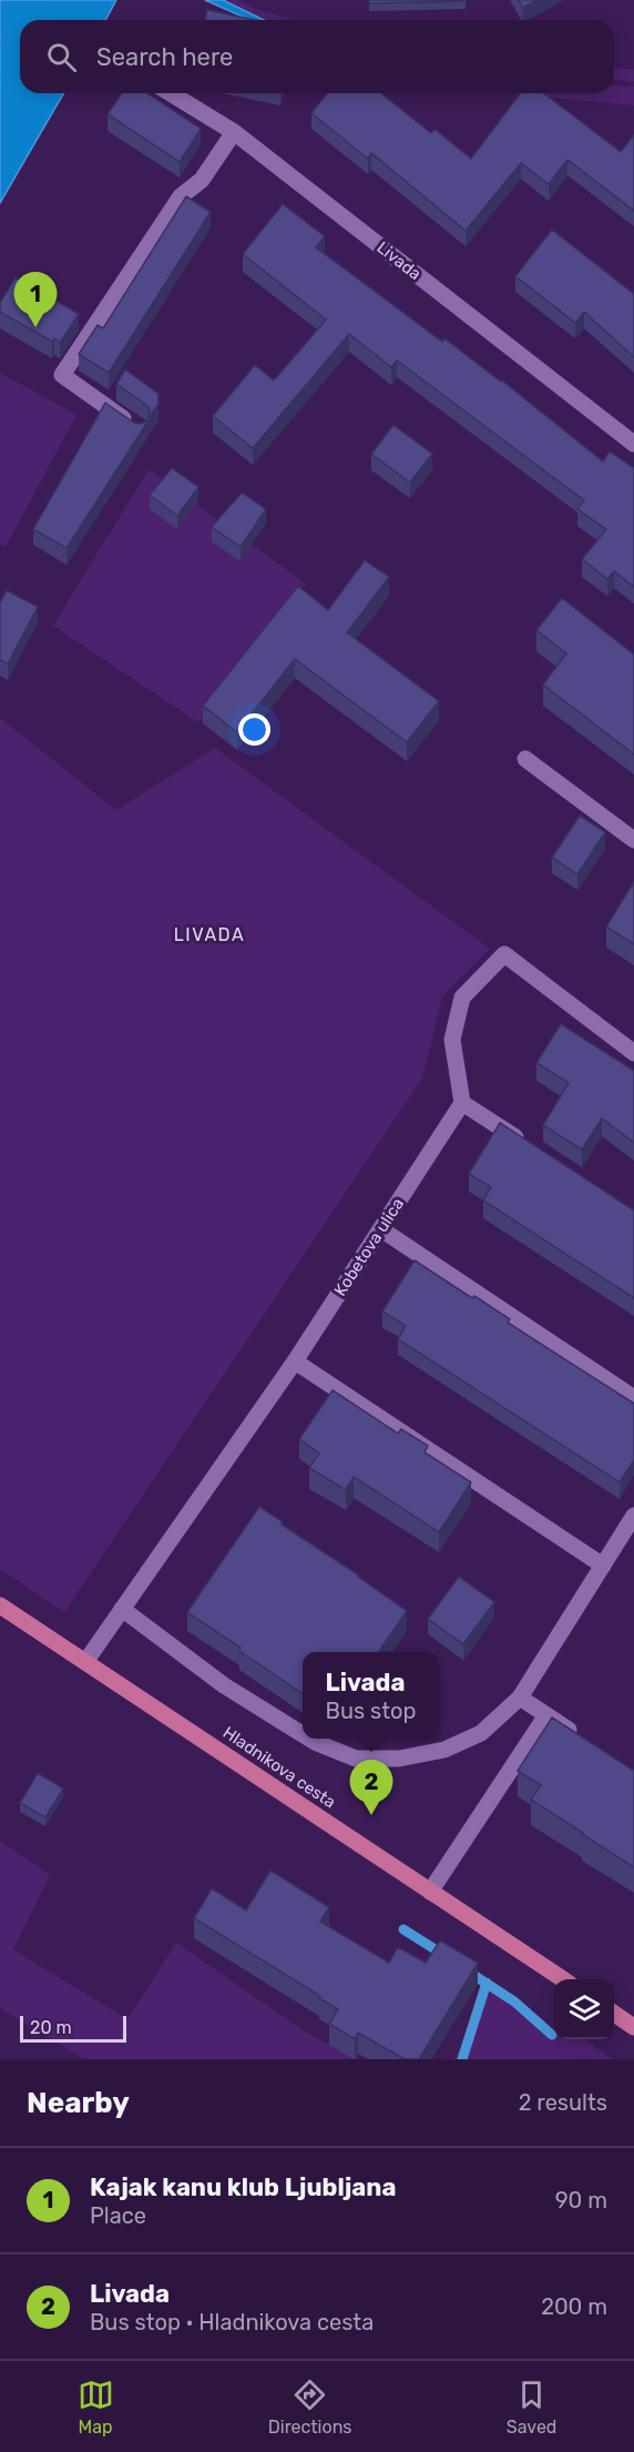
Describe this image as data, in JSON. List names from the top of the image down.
{
  "streets": {
    "main road": ["Hladnikova cesta"],
    "street": ["Livada", "Kobetova ulica"]
  },
  "crossings": [
    ["Kobetova ulica", "Hladnikova cesta"]
  ],
  "districts": ["LIVADA"],
  "scale_bar": "20 m",
  "page": {
    "search": "Search here",
    "pins": ["1", "2"],
    "popup": ["Livada", "Bus stop"],
    "scale": "20 m",
    "heading": ["Nearby", "2 results"],
    "list": [
      {
        "mark": "1",
        "name": "Kajak kanu klub Ljubljana",
        "note": "Place",
        "value": "90 m"
      },
      {
        "mark": "2",
        "name": "Livada",
        "note": "Bus stop · Hladnikova cesta",
        "value": "200 m"
      }
    ],
    "nav": ["Map", "Directions", "Saved"]
  }
}
